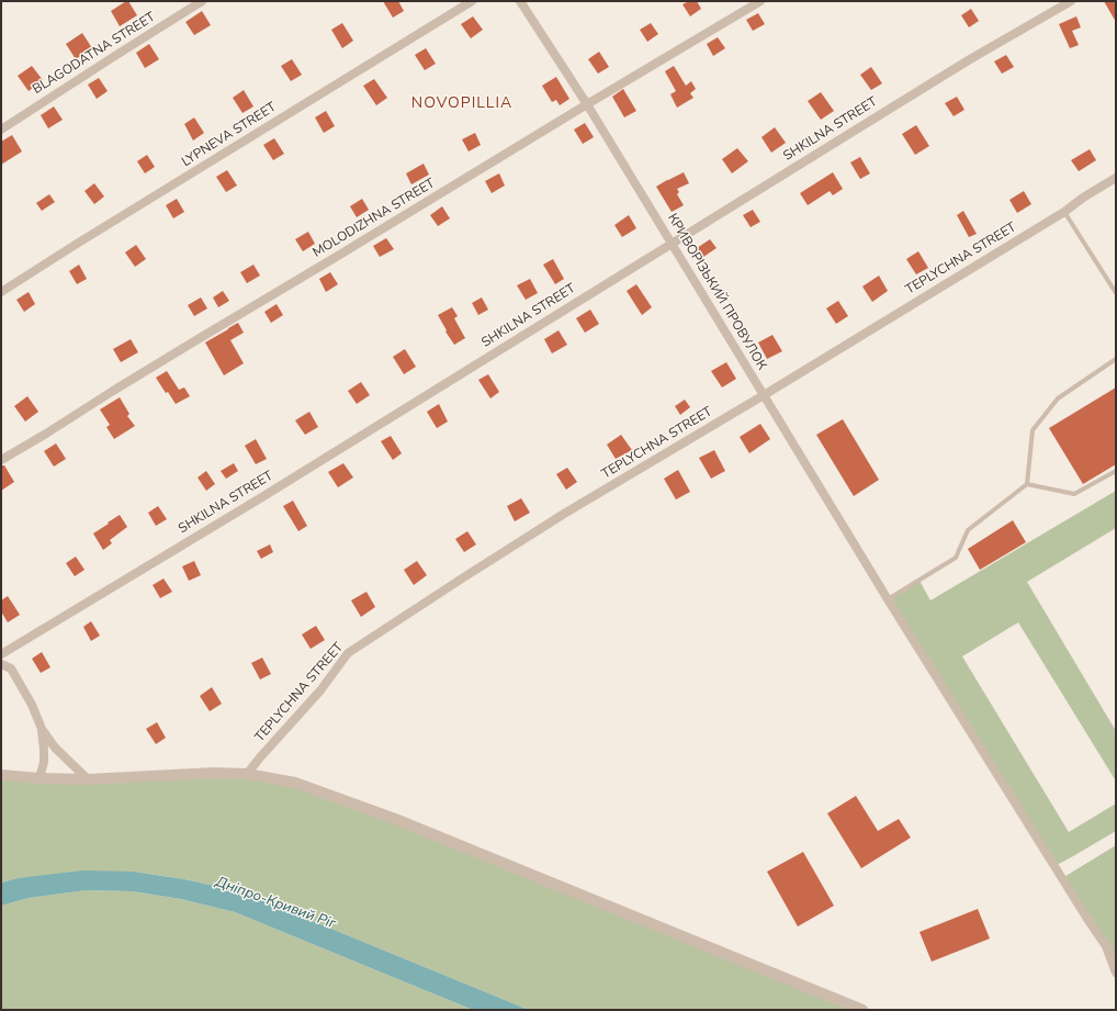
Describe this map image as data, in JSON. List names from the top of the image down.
{
  "streets": {
    "street": [
      "BLAGODATNA STREET",
      "SHKILNA STREET",
      "LYPNEVA STREET",
      "MOLODIZHNA STREET",
      "TEPLYCHNA STREET",
      "КРИВОРІЗЬКИЙ ПРОВУЛОК"
    ]
  },
  "crossings": [
    ["SHKILNA STREET", "КРИВОРІЗЬКИЙ ПРОВУЛОК"],
    ["MOLODIZHNA STREET", "КРИВОРІЗЬКИЙ ПРОВУЛОК"],
    ["TEPLYCHNA STREET", "КРИВОРІЗЬКИЙ ПРОВУЛОК"]
  ],
  "districts": ["NOVOPILLIA"],
  "water": ["Дніпро-Кривий Ріг"]
}
